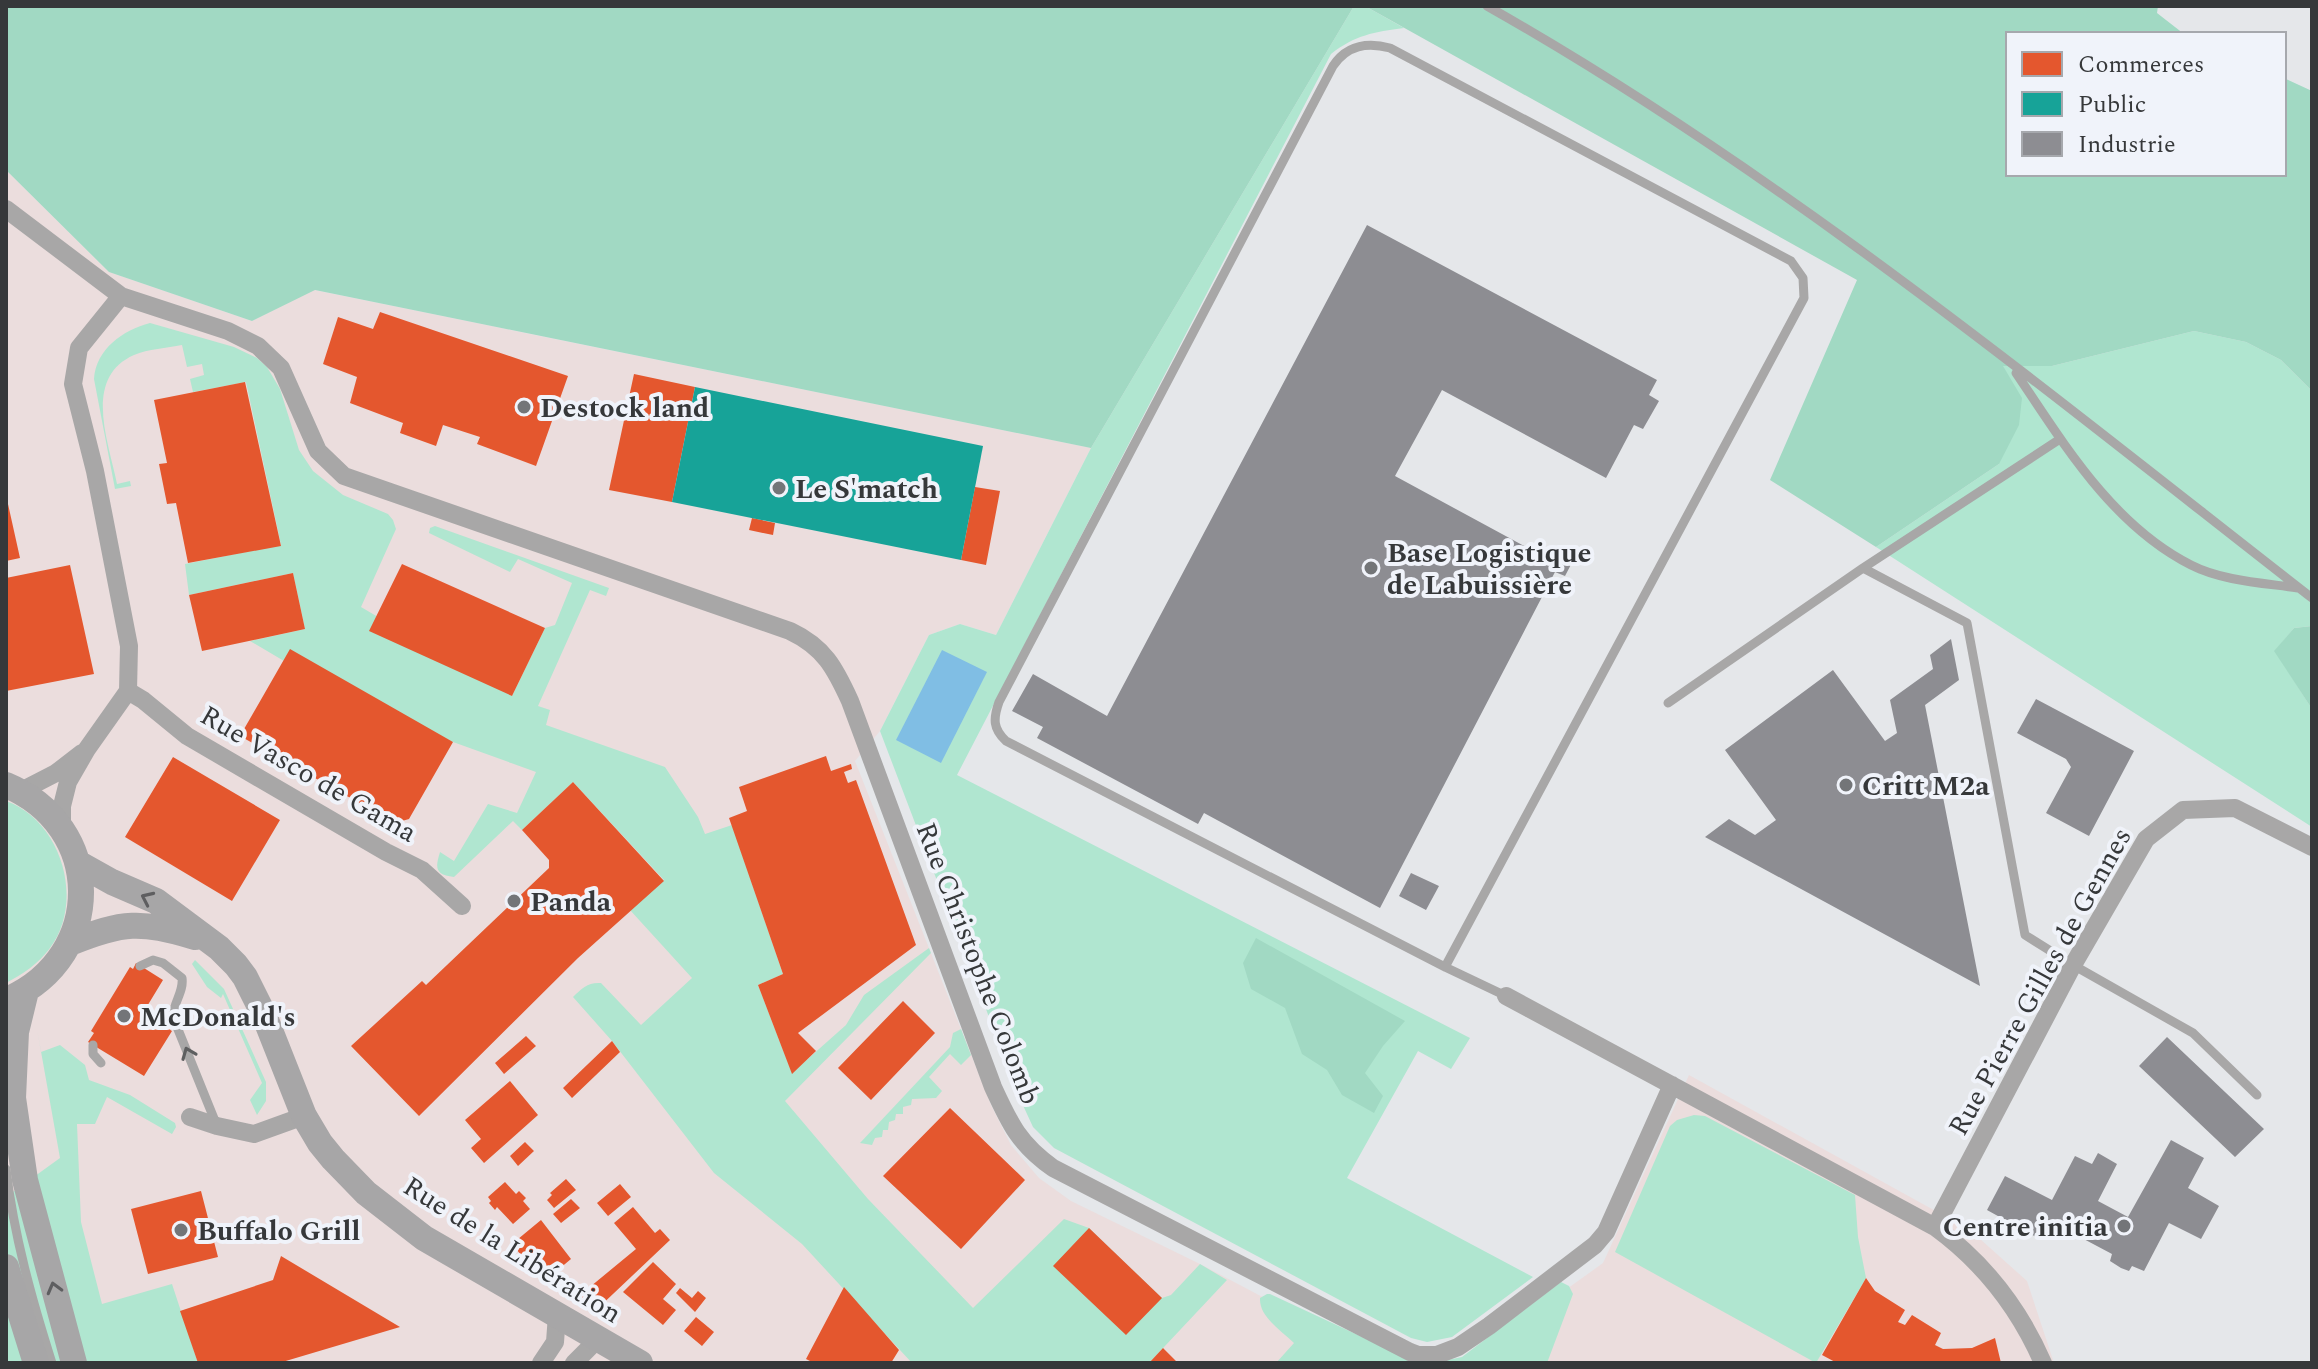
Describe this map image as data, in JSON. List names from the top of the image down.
{
  "streets": {
    "main road": ["Rue de la Libération"],
    "street": ["Rue Vasco de Gama", "Rue Christophe Colomb", "Rue Pierre Gilles de Gennes"]
  },
  "places": [
    "Destock land",
    "Le S'match",
    "Base Logistique de Labuissière",
    "Critt M2a",
    "Panda",
    "McDonald's",
    "Centre initia",
    "Buffalo Grill"
  ],
  "legend": ["Commerces", "Public", "Industrie"]
}
